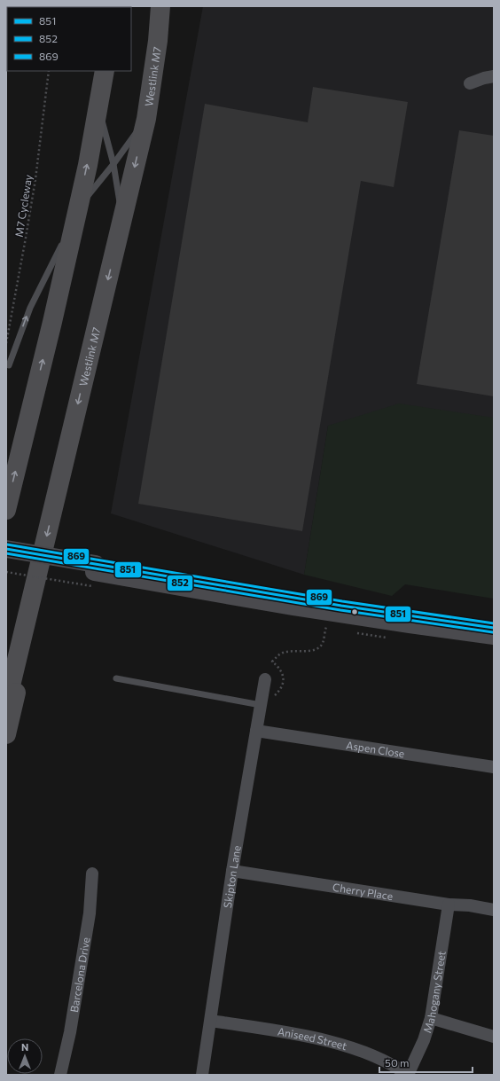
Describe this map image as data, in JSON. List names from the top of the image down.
{
  "streets": {
    "highway": ["Westlink M7"],
    "street": [
      "Aspen Close",
      "Skipton Lane",
      "Cherry Place",
      "Barcelona Drive",
      "Mahogany Street",
      "Aniseed Street"
    ],
    "path": ["M7 Cycleway"]
  },
  "crossings": [
    ["Aspen Close", "Skipton Lane"],
    ["Skipton Lane", "Cherry Place"],
    ["Skipton Lane", "Aniseed Street"],
    ["Cherry Place", "Mahogany Street"],
    ["Mahogany Street", "Aniseed Street"]
  ],
  "lines": ["transit line 869", "transit line 851", "transit line 852"],
  "legend": ["851", "852", "869"],
  "scale_bar": "50 m",
  "north": "top"
}
